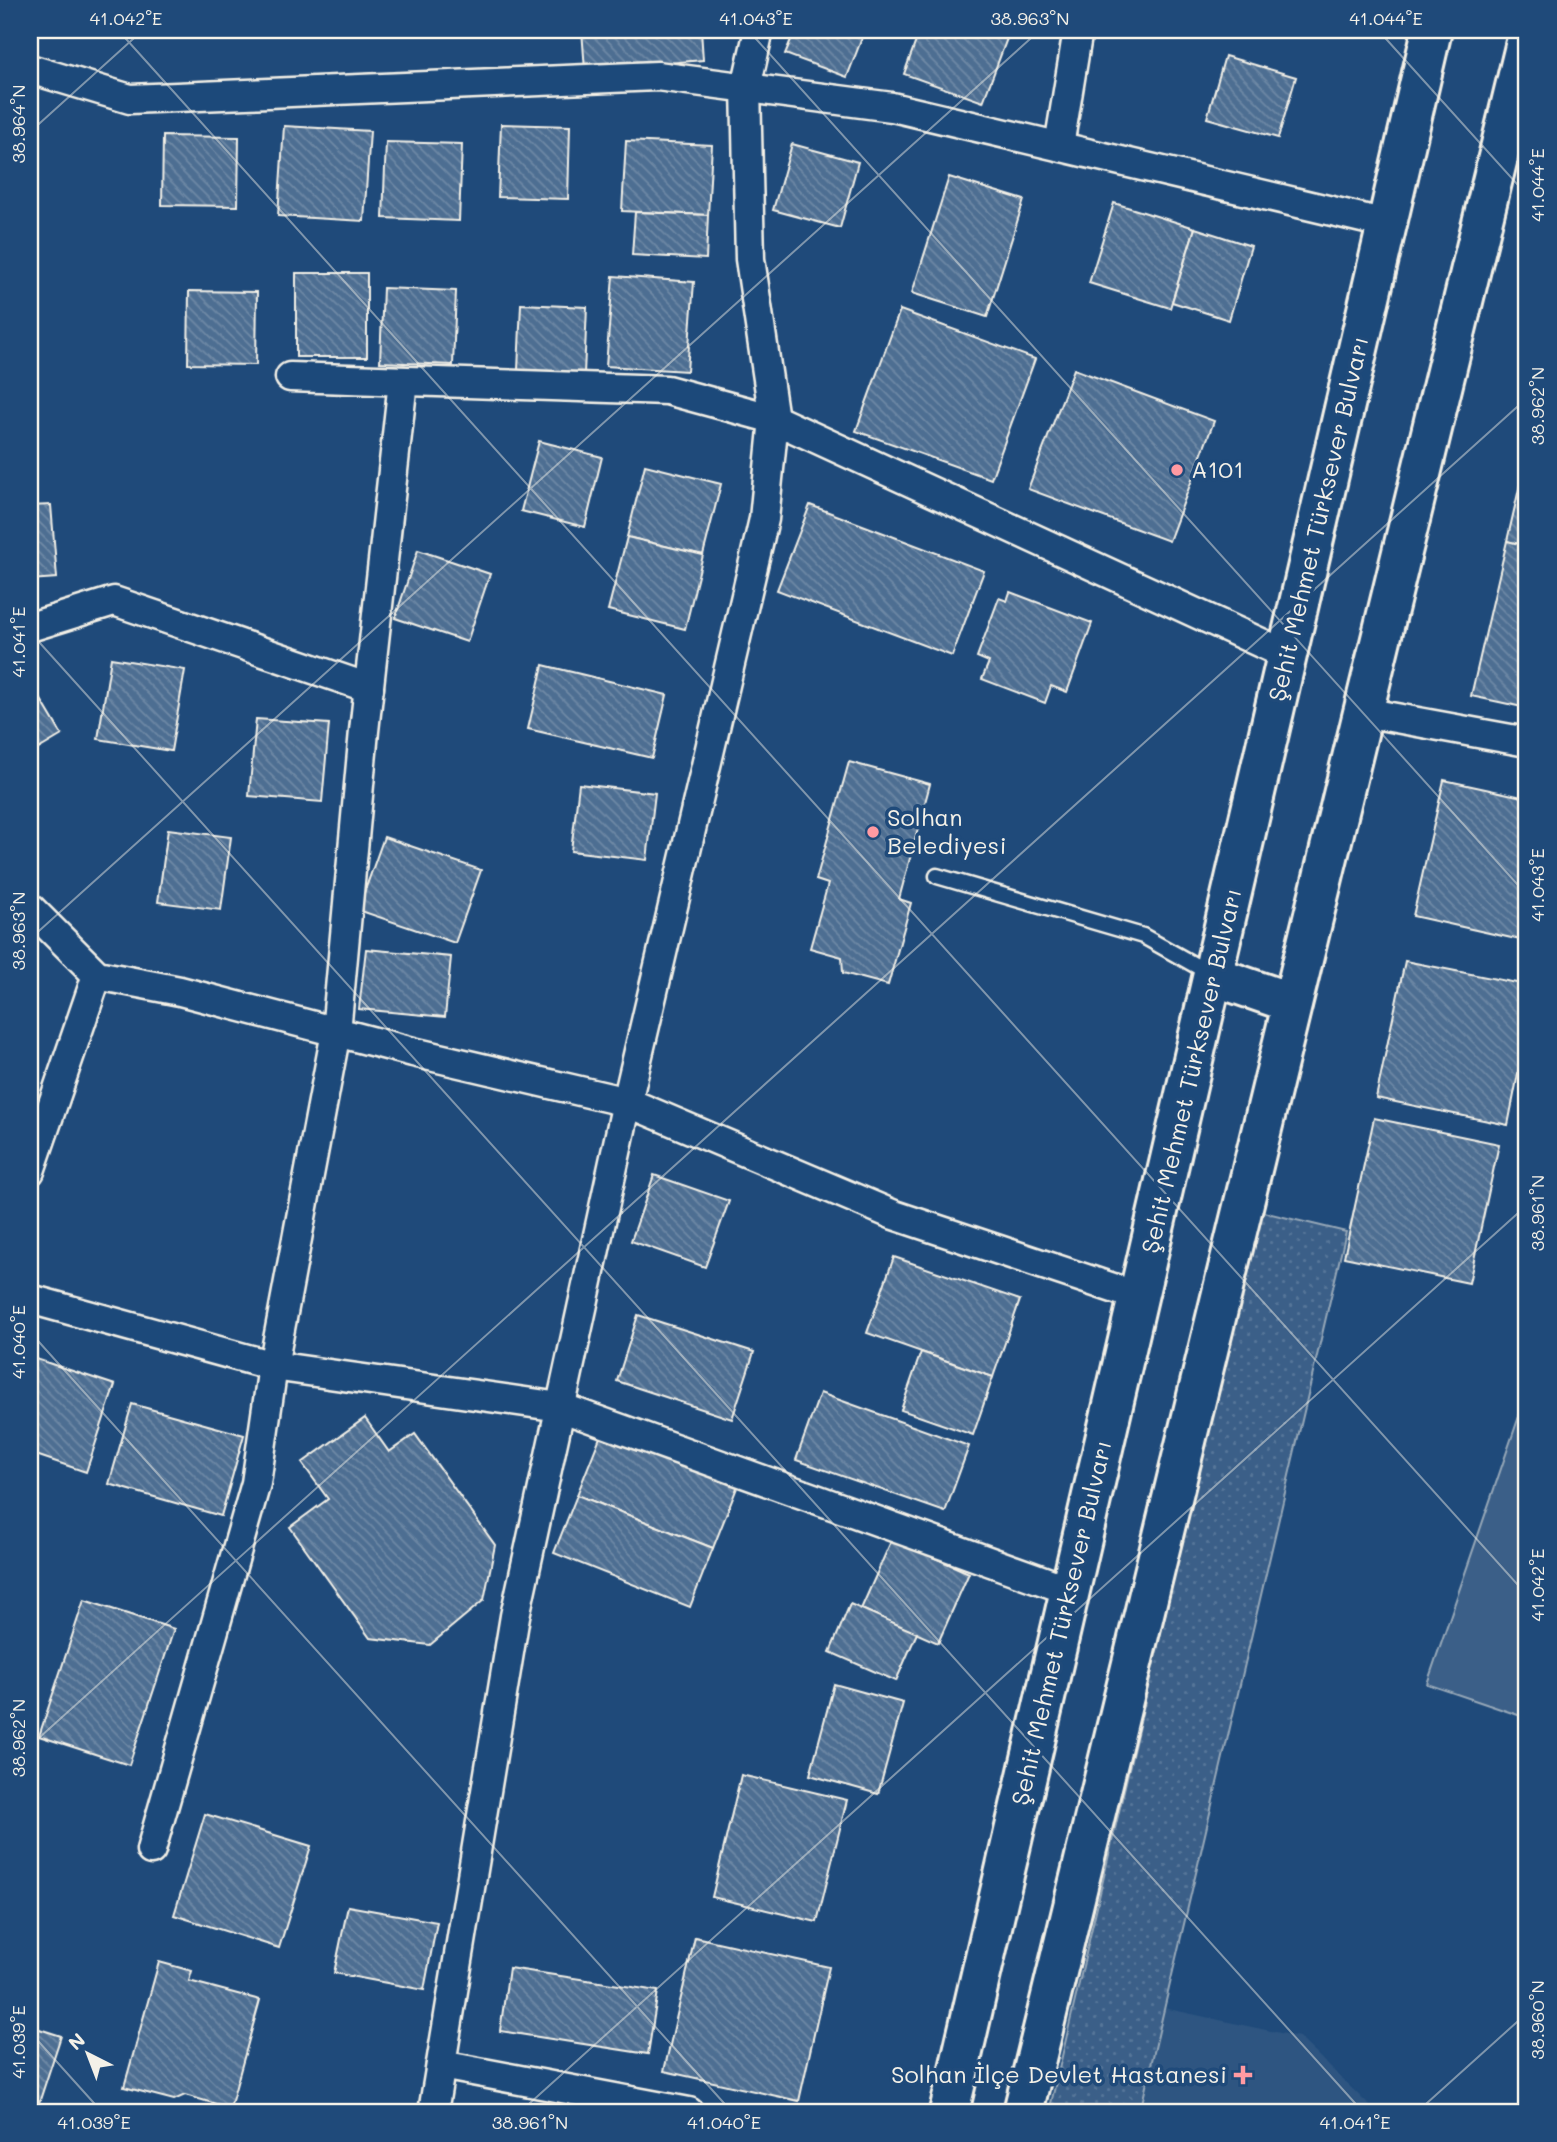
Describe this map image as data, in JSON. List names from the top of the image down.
{
  "streets": {
    "highway": ["Şehit Mehmet Türksever Bulvarı"]
  },
  "places": {
    "other": ["A101", "Solhan Belediyesi"],
    "health": ["Solhan İlçe Devlet Hastanesi"]
  },
  "north": "top left",
  "coordinates": [
    "41.042°E",
    "41.043°E",
    "38.963°N",
    "41.044°E",
    "38.964°N",
    "38.962°N",
    "41.041°E",
    "38.961°N",
    "41.040°E",
    "38.960°N",
    "41.039°E"
  ]
}
